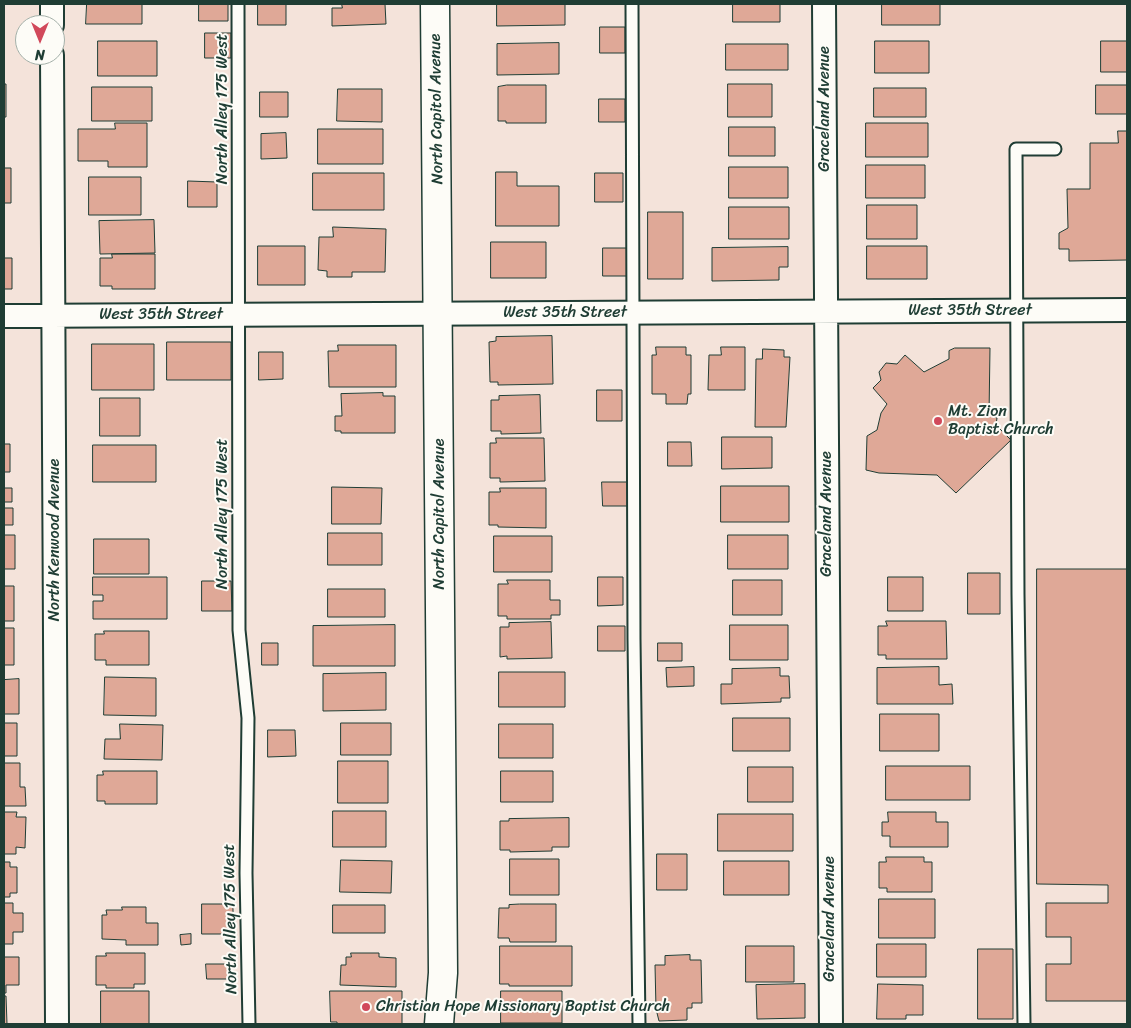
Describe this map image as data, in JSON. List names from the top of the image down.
{
  "streets": {
    "main road": ["North Capitol Avenue"],
    "street": ["Graceland Avenue", "West 35th Street", "North Kenwood Avenue"],
    "lane": ["North Alley 175 West"]
  },
  "crossings": [
    ["North Alley 175 West", "West 35th Street"],
    ["North Capitol Avenue", "West 35th Street"],
    ["Graceland Avenue", "West 35th Street"],
    ["West 35th Street", "North Kenwood Avenue"]
  ],
  "places": ["Mt. Zion Baptist Church", "Christian Hope Missionary Baptist Church"],
  "north": "bottom"
}
